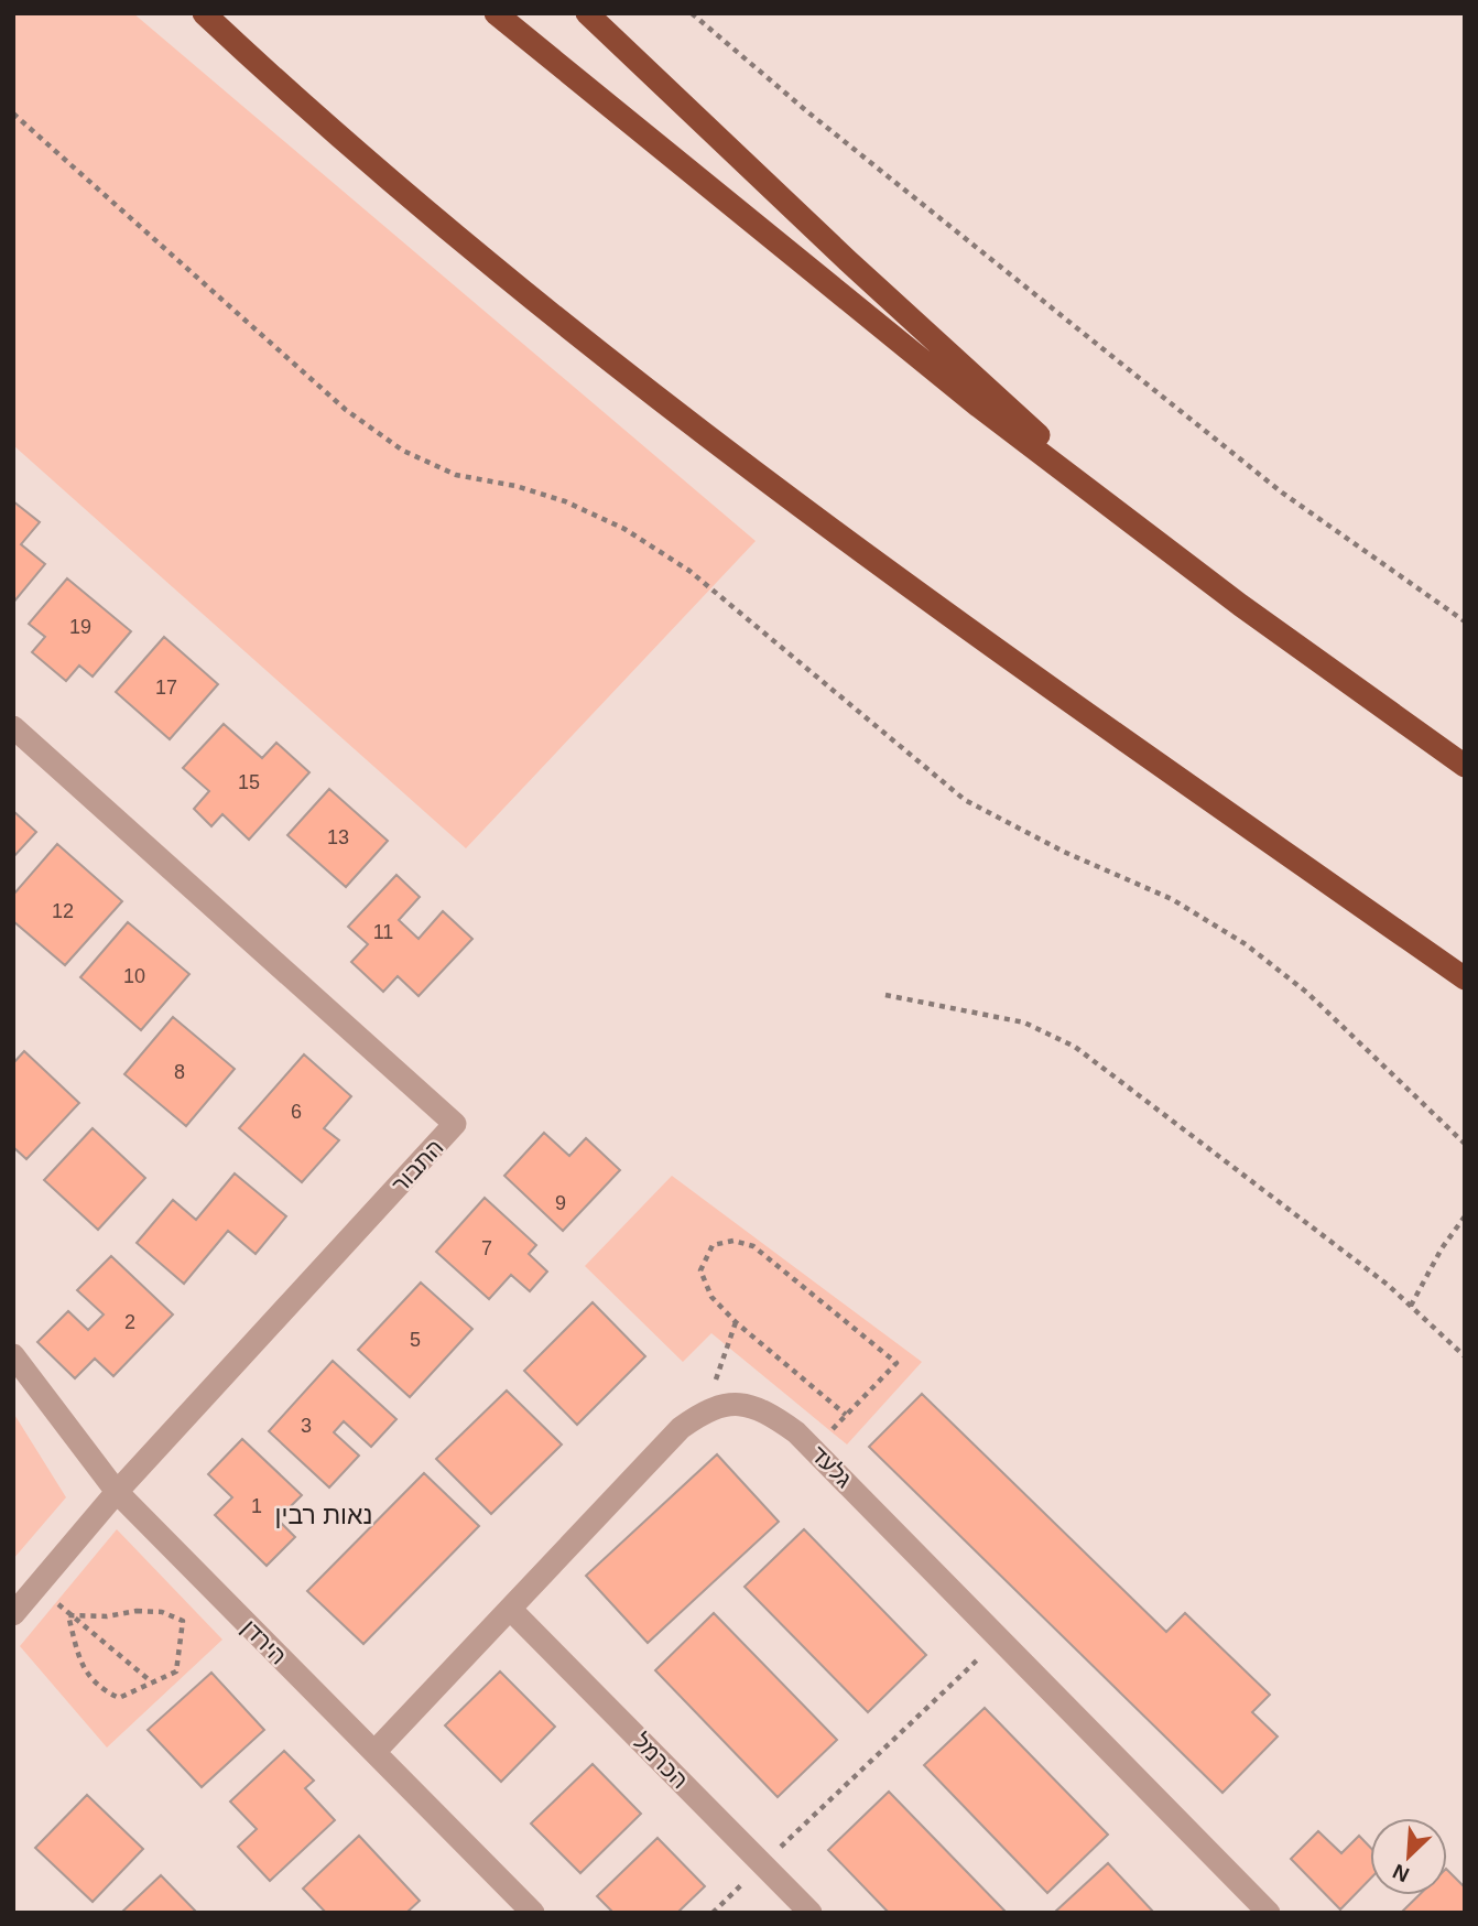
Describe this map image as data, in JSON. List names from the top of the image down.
{
  "streets": {
    "street": [
      "התבור",
      "גלעד",
      "הירדן",
      "הכרמל"
    ]
  },
  "crossings": [
    ["התבור", "הירדן"]
  ],
  "districts": ["נאות רבין"],
  "house_numbers": [
    "19",
    "17",
    "15",
    "13",
    "12",
    "11",
    "10",
    "8",
    "6",
    "9",
    "7",
    "2",
    "5",
    "3",
    "1"
  ],
  "north": "bottom left"
}
